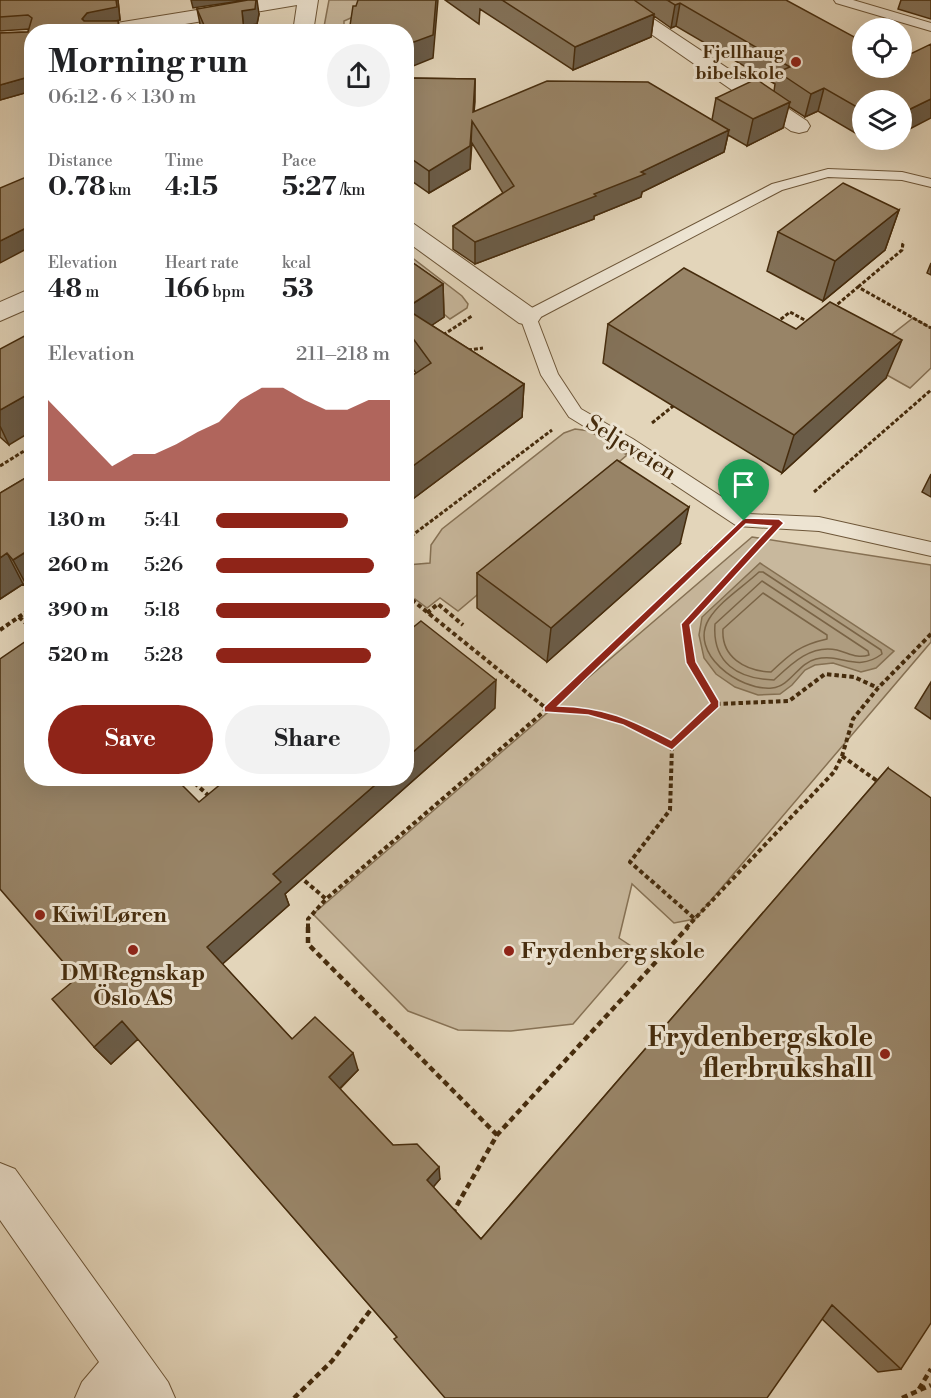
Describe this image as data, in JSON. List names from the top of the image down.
{
  "streets": {
    "lane": ["Seljeveien"]
  },
  "places": [
    "Fjellhaug bibelskole",
    "Kiwi Løren",
    "DM Regnskap Öslo AS",
    "Frydenberg skole",
    "Frydenberg skole flerbrukshall"
  ],
  "page": {
    "heading": ["Morning run", "06:12 · 6 × 130 m"],
    "stats": [
      ["Distance", "0.78 km"],
      ["Time", "4:15"],
      ["Pace", "5:27 /km"],
      ["Elevation", "48 m"],
      ["Heart rate", "166 bpm"],
      ["kcal", "53"]
    ],
    "chart": ["Elevation", "211–218 m"],
    "list": [
      {
        "name": "130 m",
        "note": "5:41"
      },
      {
        "name": "260 m",
        "note": "5:26"
      },
      {
        "name": "390 m",
        "note": "5:18"
      },
      {
        "name": "520 m",
        "note": "5:28"
      }
    ],
    "buttons": ["Save", "Share"]
  }
}
